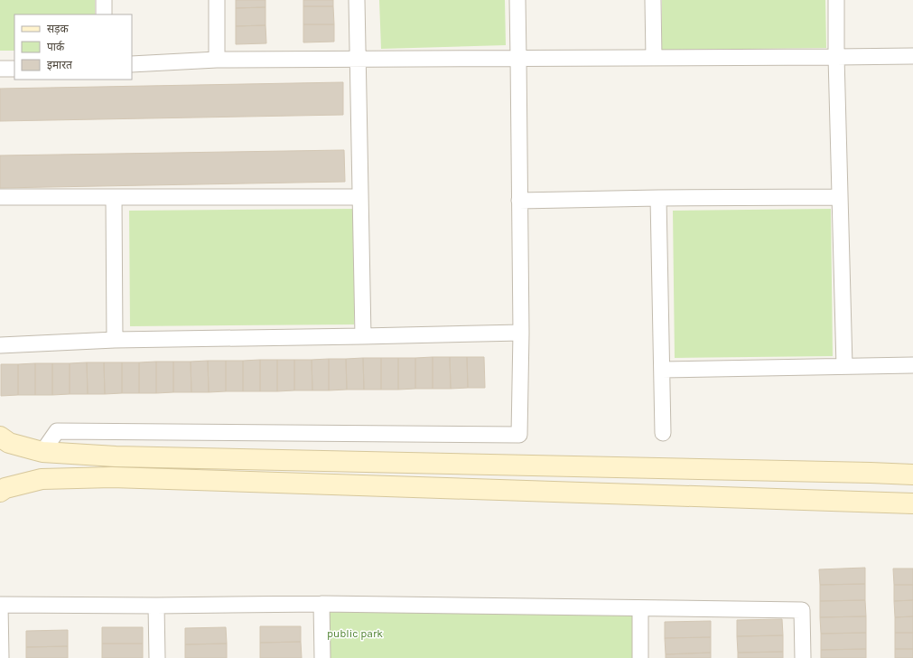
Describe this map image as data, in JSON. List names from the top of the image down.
{
  "parks": ["public park"],
  "legend": ["सड़क", "पार्क", "इमारत"]
}
